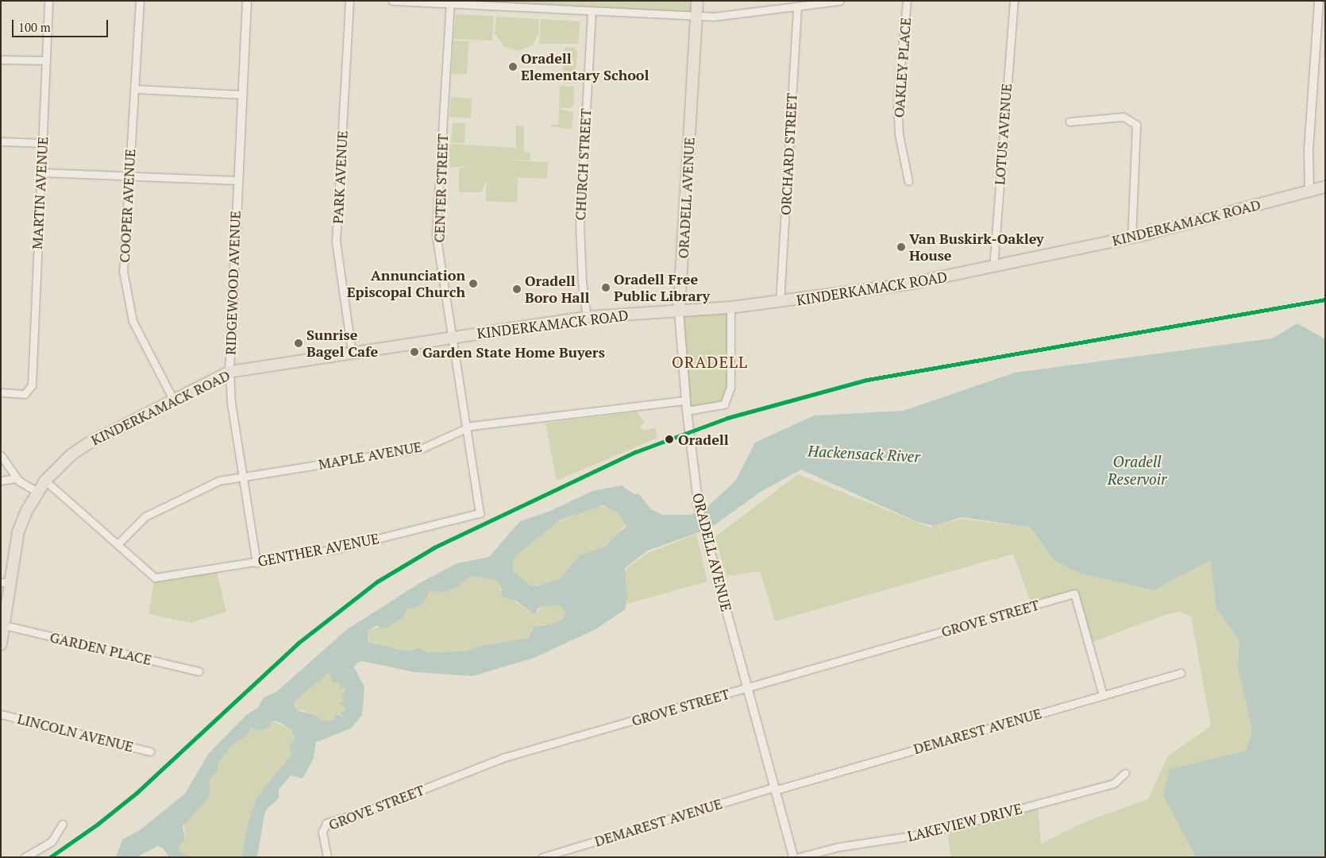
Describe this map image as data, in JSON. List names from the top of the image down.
{
  "streets": {
    "main road": ["ORADELL AVENUE", "KINDERKAMACK ROAD"],
    "street": [
      "OAKLEY PLACE",
      "LOTUS AVENUE",
      "ORCHARD STREET",
      "CHURCH STREET",
      "PARK AVENUE",
      "CENTER STREET",
      "MARTIN AVENUE",
      "COOPER AVENUE",
      "RIDGEWOOD AVENUE",
      "MAPLE AVENUE",
      "GENTHER AVENUE",
      "GROVE STREET",
      "GARDEN PLACE",
      "DEMAREST AVENUE",
      "LINCOLN AVENUE",
      "LAKEVIEW DRIVE"
    ]
  },
  "crossings": [
    ["LOTUS AVENUE", "KINDERKAMACK ROAD"],
    ["ORCHARD STREET", "KINDERKAMACK ROAD"],
    ["CHURCH STREET", "KINDERKAMACK ROAD"],
    ["PARK AVENUE", "KINDERKAMACK ROAD"],
    ["CENTER STREET", "KINDERKAMACK ROAD"],
    ["CENTER STREET", "MAPLE AVENUE"],
    ["CENTER STREET", "GENTHER AVENUE"],
    ["ORADELL AVENUE", "KINDERKAMACK ROAD"],
    ["ORADELL AVENUE", "MAPLE AVENUE"],
    ["ORADELL AVENUE", "GROVE STREET"],
    ["ORADELL AVENUE", "DEMAREST AVENUE"],
    ["COOPER AVENUE", "KINDERKAMACK ROAD"],
    ["KINDERKAMACK ROAD", "RIDGEWOOD AVENUE"],
    ["KINDERKAMACK ROAD", "GARDEN PLACE"],
    ["RIDGEWOOD AVENUE", "MAPLE AVENUE"],
    ["RIDGEWOOD AVENUE", "GENTHER AVENUE"],
    ["MAPLE AVENUE", "GENTHER AVENUE"],
    ["GROVE STREET", "DEMAREST AVENUE"]
  ],
  "districts": ["ORADELL"],
  "water": ["Hackensack River", "Oradell Reservoir"],
  "places": [
    "Oradell Elementary School",
    "Van Buskirk-Oakley House",
    "Annunciation Episcopal Church",
    "Oradell Free Public Library",
    "Oradell Boro Hall",
    "Sunrise Bagel Cafe",
    "Garden State Home Buyers",
    "Oradell"
  ],
  "scale_bar": "100 m"
}
